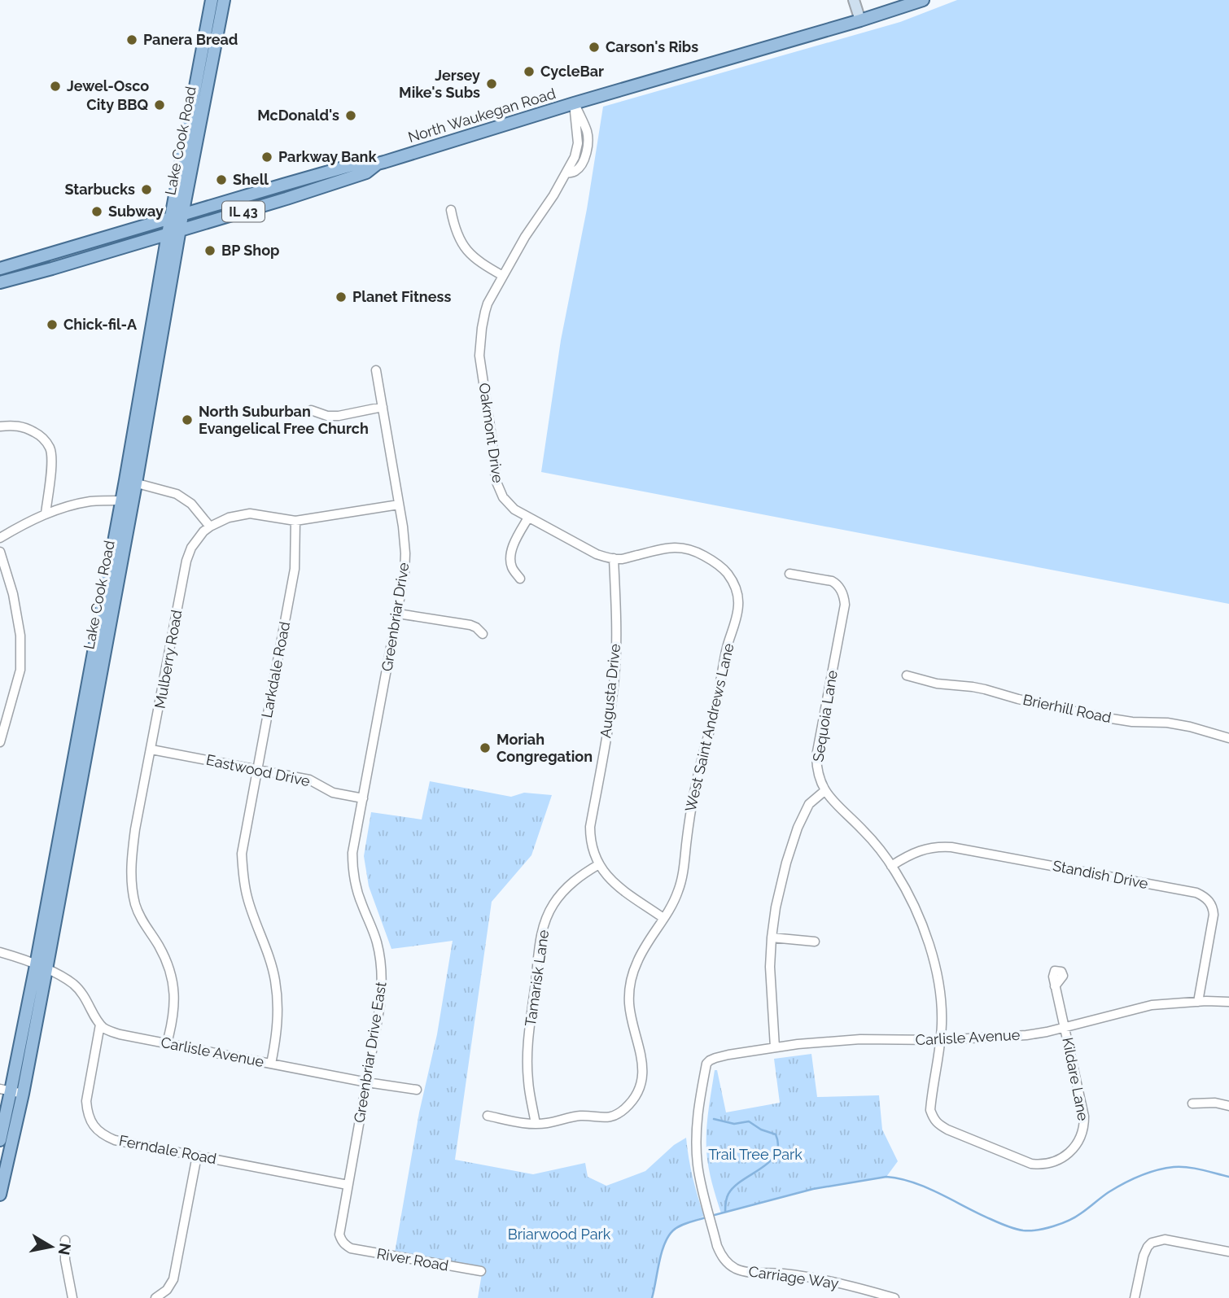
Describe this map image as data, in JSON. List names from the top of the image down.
{
  "streets": {
    "main road": ["North Waukegan Road", "Lake Cook Road", "IL 43"],
    "street": [
      "Oakmont Drive",
      "Greenbriar Drive",
      "Mulberry Road",
      "Larkdale Road",
      "Augusta Drive",
      "Brierhill Road",
      "Sequoia Lane",
      "West Saint Andrews Lane",
      "Eastwood Drive",
      "Standish Drive",
      "Tamarisk Lane",
      "Carlisle Avenue",
      "Greenbriar Drive East",
      "Kildare Lane",
      "Ferndale Road",
      "River Road",
      "Carriage Way"
    ]
  },
  "crossings": [
    ["North Waukegan Road", "Lake Cook Road"],
    ["North Waukegan Road", "IL 43"],
    ["North Waukegan Road", "Oakmont Drive"],
    ["Lake Cook Road", "IL 43"],
    ["Oakmont Drive", "Augusta Drive"],
    ["Oakmont Drive", "West Saint Andrews Lane"],
    ["Greenbriar Drive", "Eastwood Drive"],
    ["Greenbriar Drive", "Greenbriar Drive East"],
    ["Mulberry Road", "Eastwood Drive"],
    ["Mulberry Road", "Carlisle Avenue"],
    ["Larkdale Road", "Eastwood Drive"],
    ["Larkdale Road", "Carlisle Avenue"],
    ["Augusta Drive", "Tamarisk Lane"],
    ["Sequoia Lane", "Standish Drive"],
    ["Sequoia Lane", "Carlisle Avenue"],
    ["Sequoia Lane", "Kildare Lane"],
    ["West Saint Andrews Lane", "Tamarisk Lane"],
    ["Standish Drive", "Carlisle Avenue"],
    ["Carlisle Avenue", "Greenbriar Drive East"],
    ["Carlisle Avenue", "Kildare Lane"],
    ["Carlisle Avenue", "Ferndale Road"],
    ["Carlisle Avenue", "Carriage Way"],
    ["Greenbriar Drive East", "Ferndale Road"],
    ["Greenbriar Drive East", "River Road"]
  ],
  "parks": ["Trail Tree Park", "Briarwood Park"],
  "places": [
    "Panera Bread",
    "Carson's Ribs",
    "CycleBar",
    "Jersey Mike's Subs",
    "Jewel-Osco",
    "City BBQ",
    "McDonald's",
    "Parkway Bank",
    "Shell",
    "Starbucks",
    "Subway",
    "BP Shop",
    "Planet Fitness",
    "Chick-fil-A",
    "North Suburban Evangelical Free Church",
    "Moriah Congregation"
  ],
  "north": "right"
}
